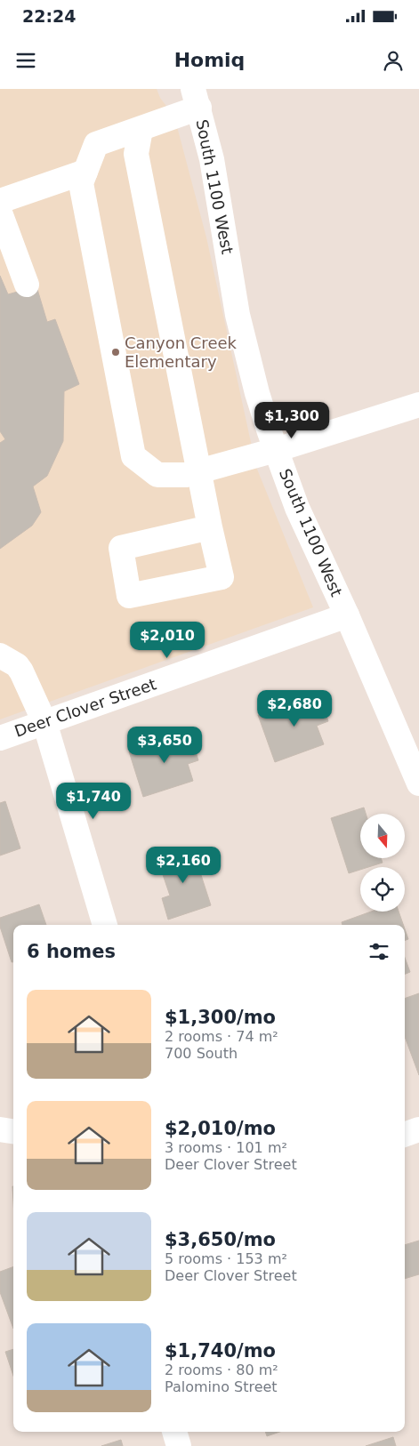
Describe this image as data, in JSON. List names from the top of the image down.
{
  "streets": {
    "street": ["South 1100 West", "Deer Clover Street"]
  },
  "crossings": [
    ["South 1100 West", "Deer Clover Street"]
  ],
  "places": ["Canyon Creek Elementary"],
  "north": "bottom",
  "page": {
    "status": "22:24",
    "header": "Homiq",
    "price": [
      "$1,300",
      "$2,010",
      "$2,680",
      "$3,650",
      "$1,740",
      "$2,160"
    ],
    "heading": "6 homes",
    "list": [
      {
        "name": "$1,300/mo",
        "note": "2 rooms · 74 m² · 700 South"
      },
      {
        "name": "$2,010/mo",
        "note": "3 rooms · 101 m² · Deer Clover Street"
      },
      {
        "name": "$3,650/mo",
        "note": "5 rooms · 153 m² · Deer Clover Street"
      },
      {
        "name": "$1,740/mo",
        "note": "2 rooms · 80 m² · Palomino Street"
      }
    ]
  }
}
